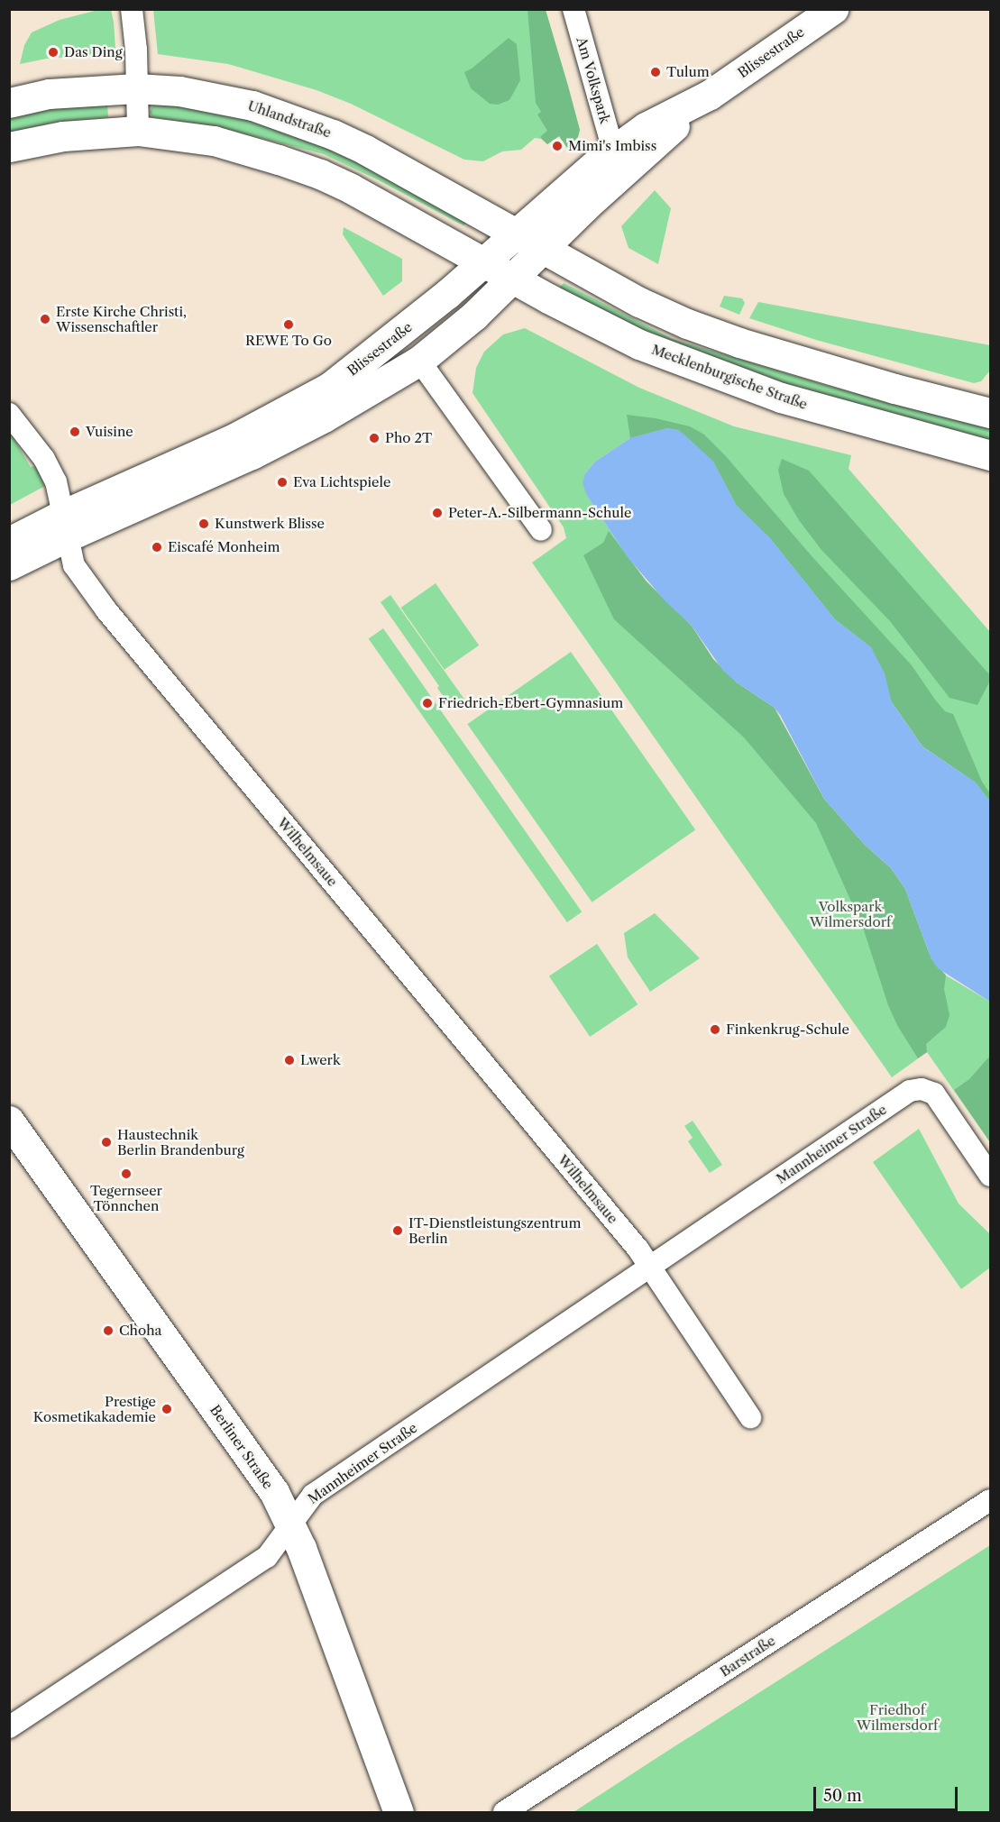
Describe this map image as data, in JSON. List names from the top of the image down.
{
  "streets": {
    "main road": [
      "Blissestraße",
      "Uhlandstraße",
      "Mecklenburgische Straße",
      "Berliner Straße"
    ],
    "street": [
      "Am Volkspark",
      "Wilhelmsaue",
      "Mannheimer Straße",
      "Barstraße"
    ]
  },
  "crossings": [
    ["Blissestraße", "Am Volkspark"],
    ["Blissestraße", "Uhlandstraße"],
    ["Blissestraße", "Mecklenburgische Straße"],
    ["Blissestraße", "Wilhelmsaue"],
    ["Wilhelmsaue", "Mannheimer Straße"],
    ["Mannheimer Straße", "Berliner Straße"]
  ],
  "parks": ["Volkspark Wilmersdorf", "Friedhof Wilmersdorf"],
  "places": [
    "Das Ding",
    "Tulum",
    "Mimi's Imbiss",
    "Erste Kirche Christi, Wissenschaftler",
    "REWE To Go",
    "Vuisine",
    "Pho 2T",
    "Eva Lichtspiele",
    "Peter-A.-Silbermann-Schule",
    "Kunstwerk Blisse",
    "Eiscafé Monheim",
    "Friedrich-Ebert-Gymnasium",
    "Finkenkrug-Schule",
    "Lwerk",
    "Haustechnik Berlin Brandenburg",
    "Tegernseer Tönnchen",
    "IT-Dienstleistungszentrum Berlin",
    "Choha",
    "Prestige Kosmetikakademie"
  ],
  "scale_bar": "50 m"
}
